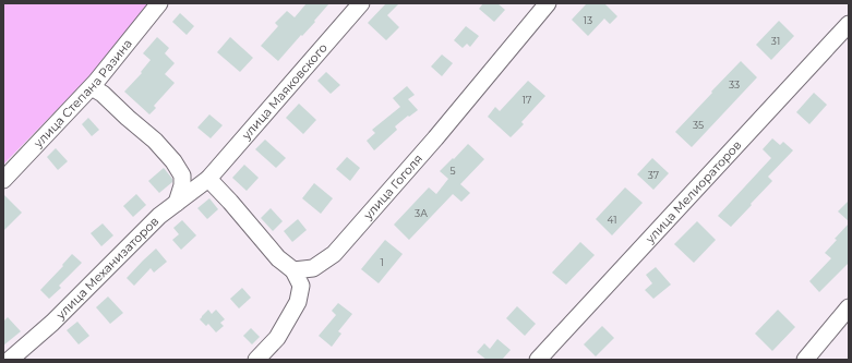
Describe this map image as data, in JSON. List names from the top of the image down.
{
  "streets": {
    "street": [
      "улица Маяковского",
      "улица Степана Разина",
      "улица Гоголя",
      "улица Мелиораторов",
      "улица Механизаторов"
    ]
  },
  "crossings": [
    ["улица Маяковского", "улица Механизаторов"]
  ],
  "house_numbers": [
    "13",
    "31",
    "33",
    "17",
    "35",
    "5",
    "37",
    "3А",
    "41",
    "1"
  ]
}
